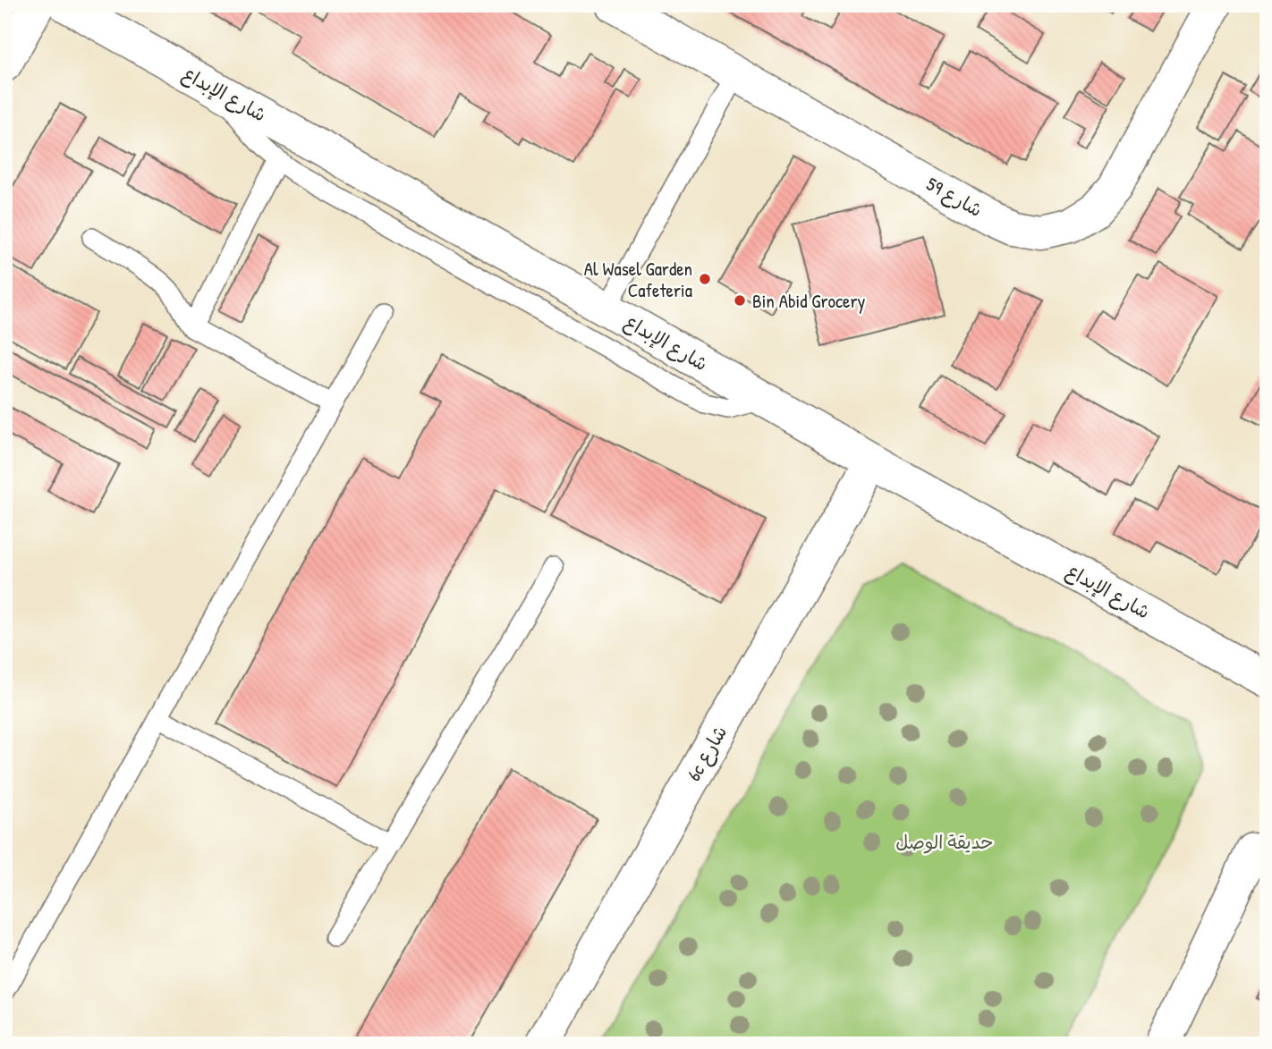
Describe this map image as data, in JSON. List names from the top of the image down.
{
  "streets": {
    "street": ["شارع الإبداع", "شارع 59", "6c شارع"]
  },
  "crossings": [
    ["شارع الإبداع", "6c شارع"]
  ],
  "parks": ["حديقة الوصل"],
  "places": ["Al Wasel Garden Cafeteria", "Bin Abid Grocery"]
}
